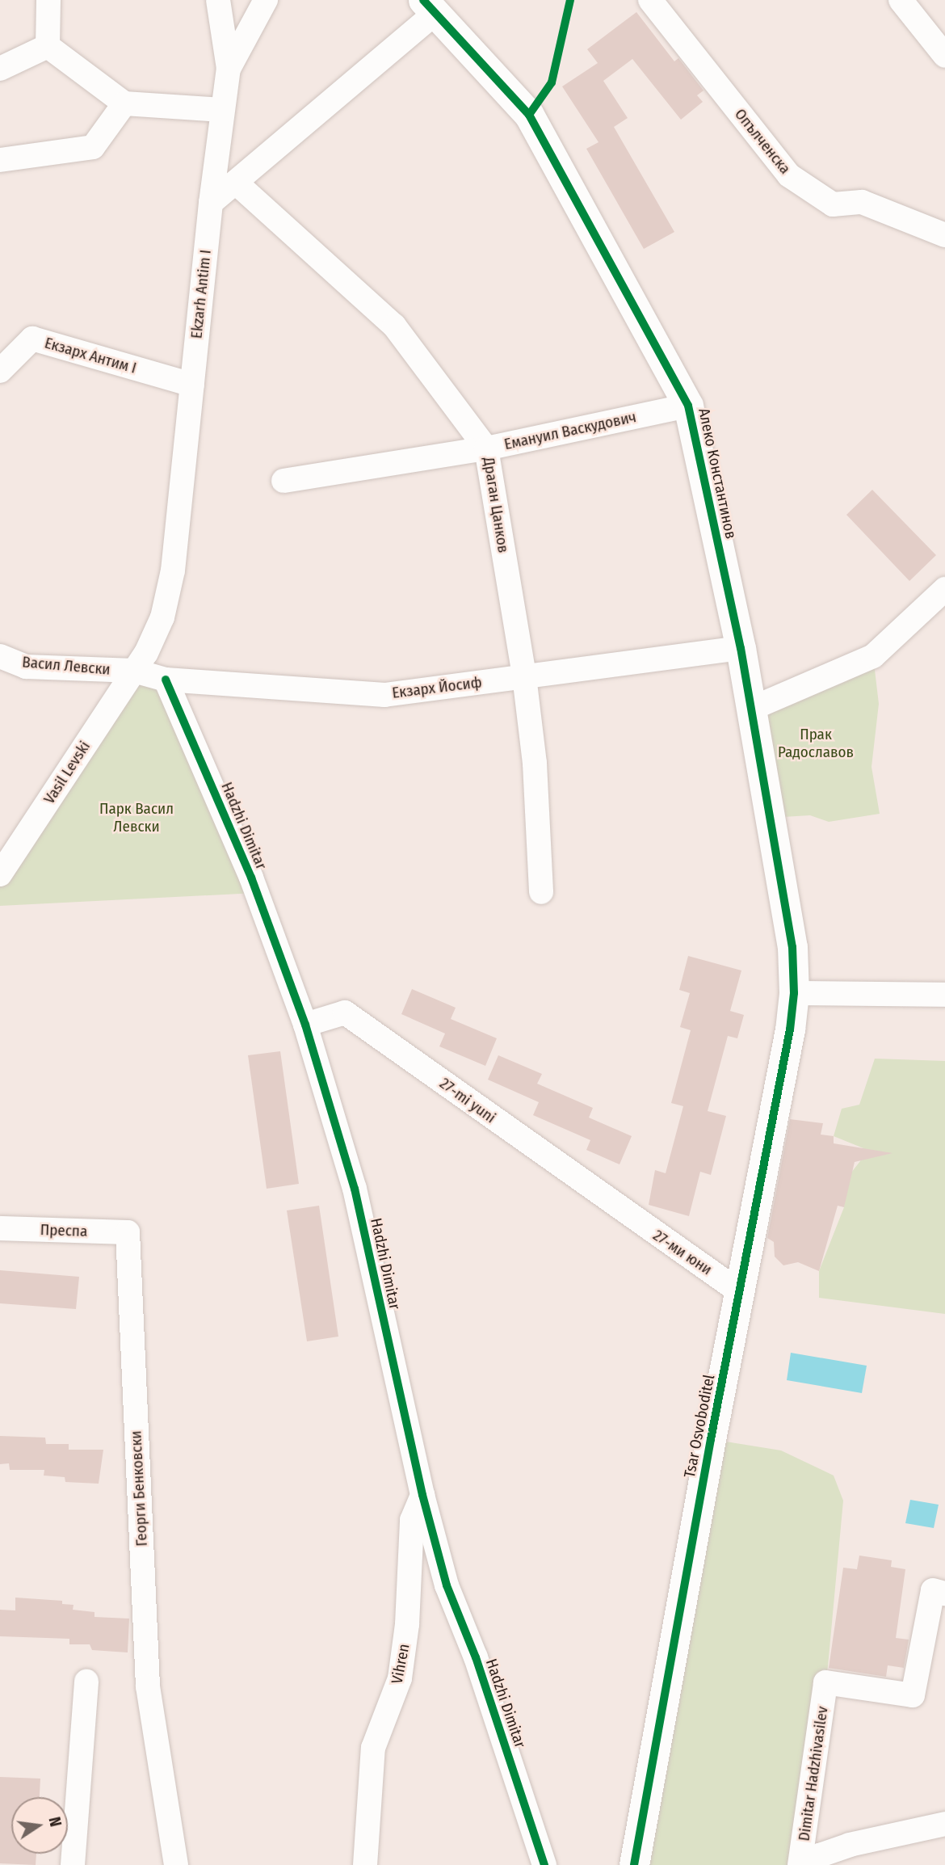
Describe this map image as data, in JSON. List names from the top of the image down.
{
  "streets": {
    "street": [
      "Опълченска",
      "Ekzarh Antim I",
      "Екзарх Антим I",
      "Емануил Васкудович",
      "Алеко Константинов",
      "Драган Цанков",
      "Васил Левски",
      "Екзарх Йосиф",
      "Vasil Levski",
      "Hadzhi Dimitar",
      "Преспа",
      "27-ми юни",
      "Tsar Osvoboditel",
      "Георги Бенковски",
      "Vihren",
      "Dimitar Hadzhivasilev"
    ]
  },
  "crossings": [
    ["Ekzarh Antim I", "Екзарх Антим I"],
    ["Ekzarh Antim I", "Васил Левски"],
    ["Ekzarh Antim I", "Екзарх Йосиф"],
    ["Ekzarh Antim I", "Vasil Levski"],
    ["Емануил Васкудович", "Алеко Константинов"],
    ["Емануил Васкудович", "Драган Цанков"],
    ["Алеко Константинов", "Екзарх Йосиф"],
    ["Алеко Константинов", "Tsar Osvoboditel"],
    ["Драган Цанков", "Екзарх Йосиф"],
    ["Васил Левски", "Екзарх Йосиф"],
    ["Васил Левски", "Vasil Levski"],
    ["Екзарх Йосиф", "Vasil Levski"],
    ["Екзарх Йосиф", "Hadzhi Dimitar"],
    ["Hadzhi Dimitar", "27-ми юни"],
    ["Hadzhi Dimitar", "Vihren"],
    ["Преспа", "Георги Бенковски"],
    ["27-ми юни", "Tsar Osvoboditel"]
  ],
  "parks": ["Прак Радославов", "Парк Васил Левски"],
  "north": "right"
}
